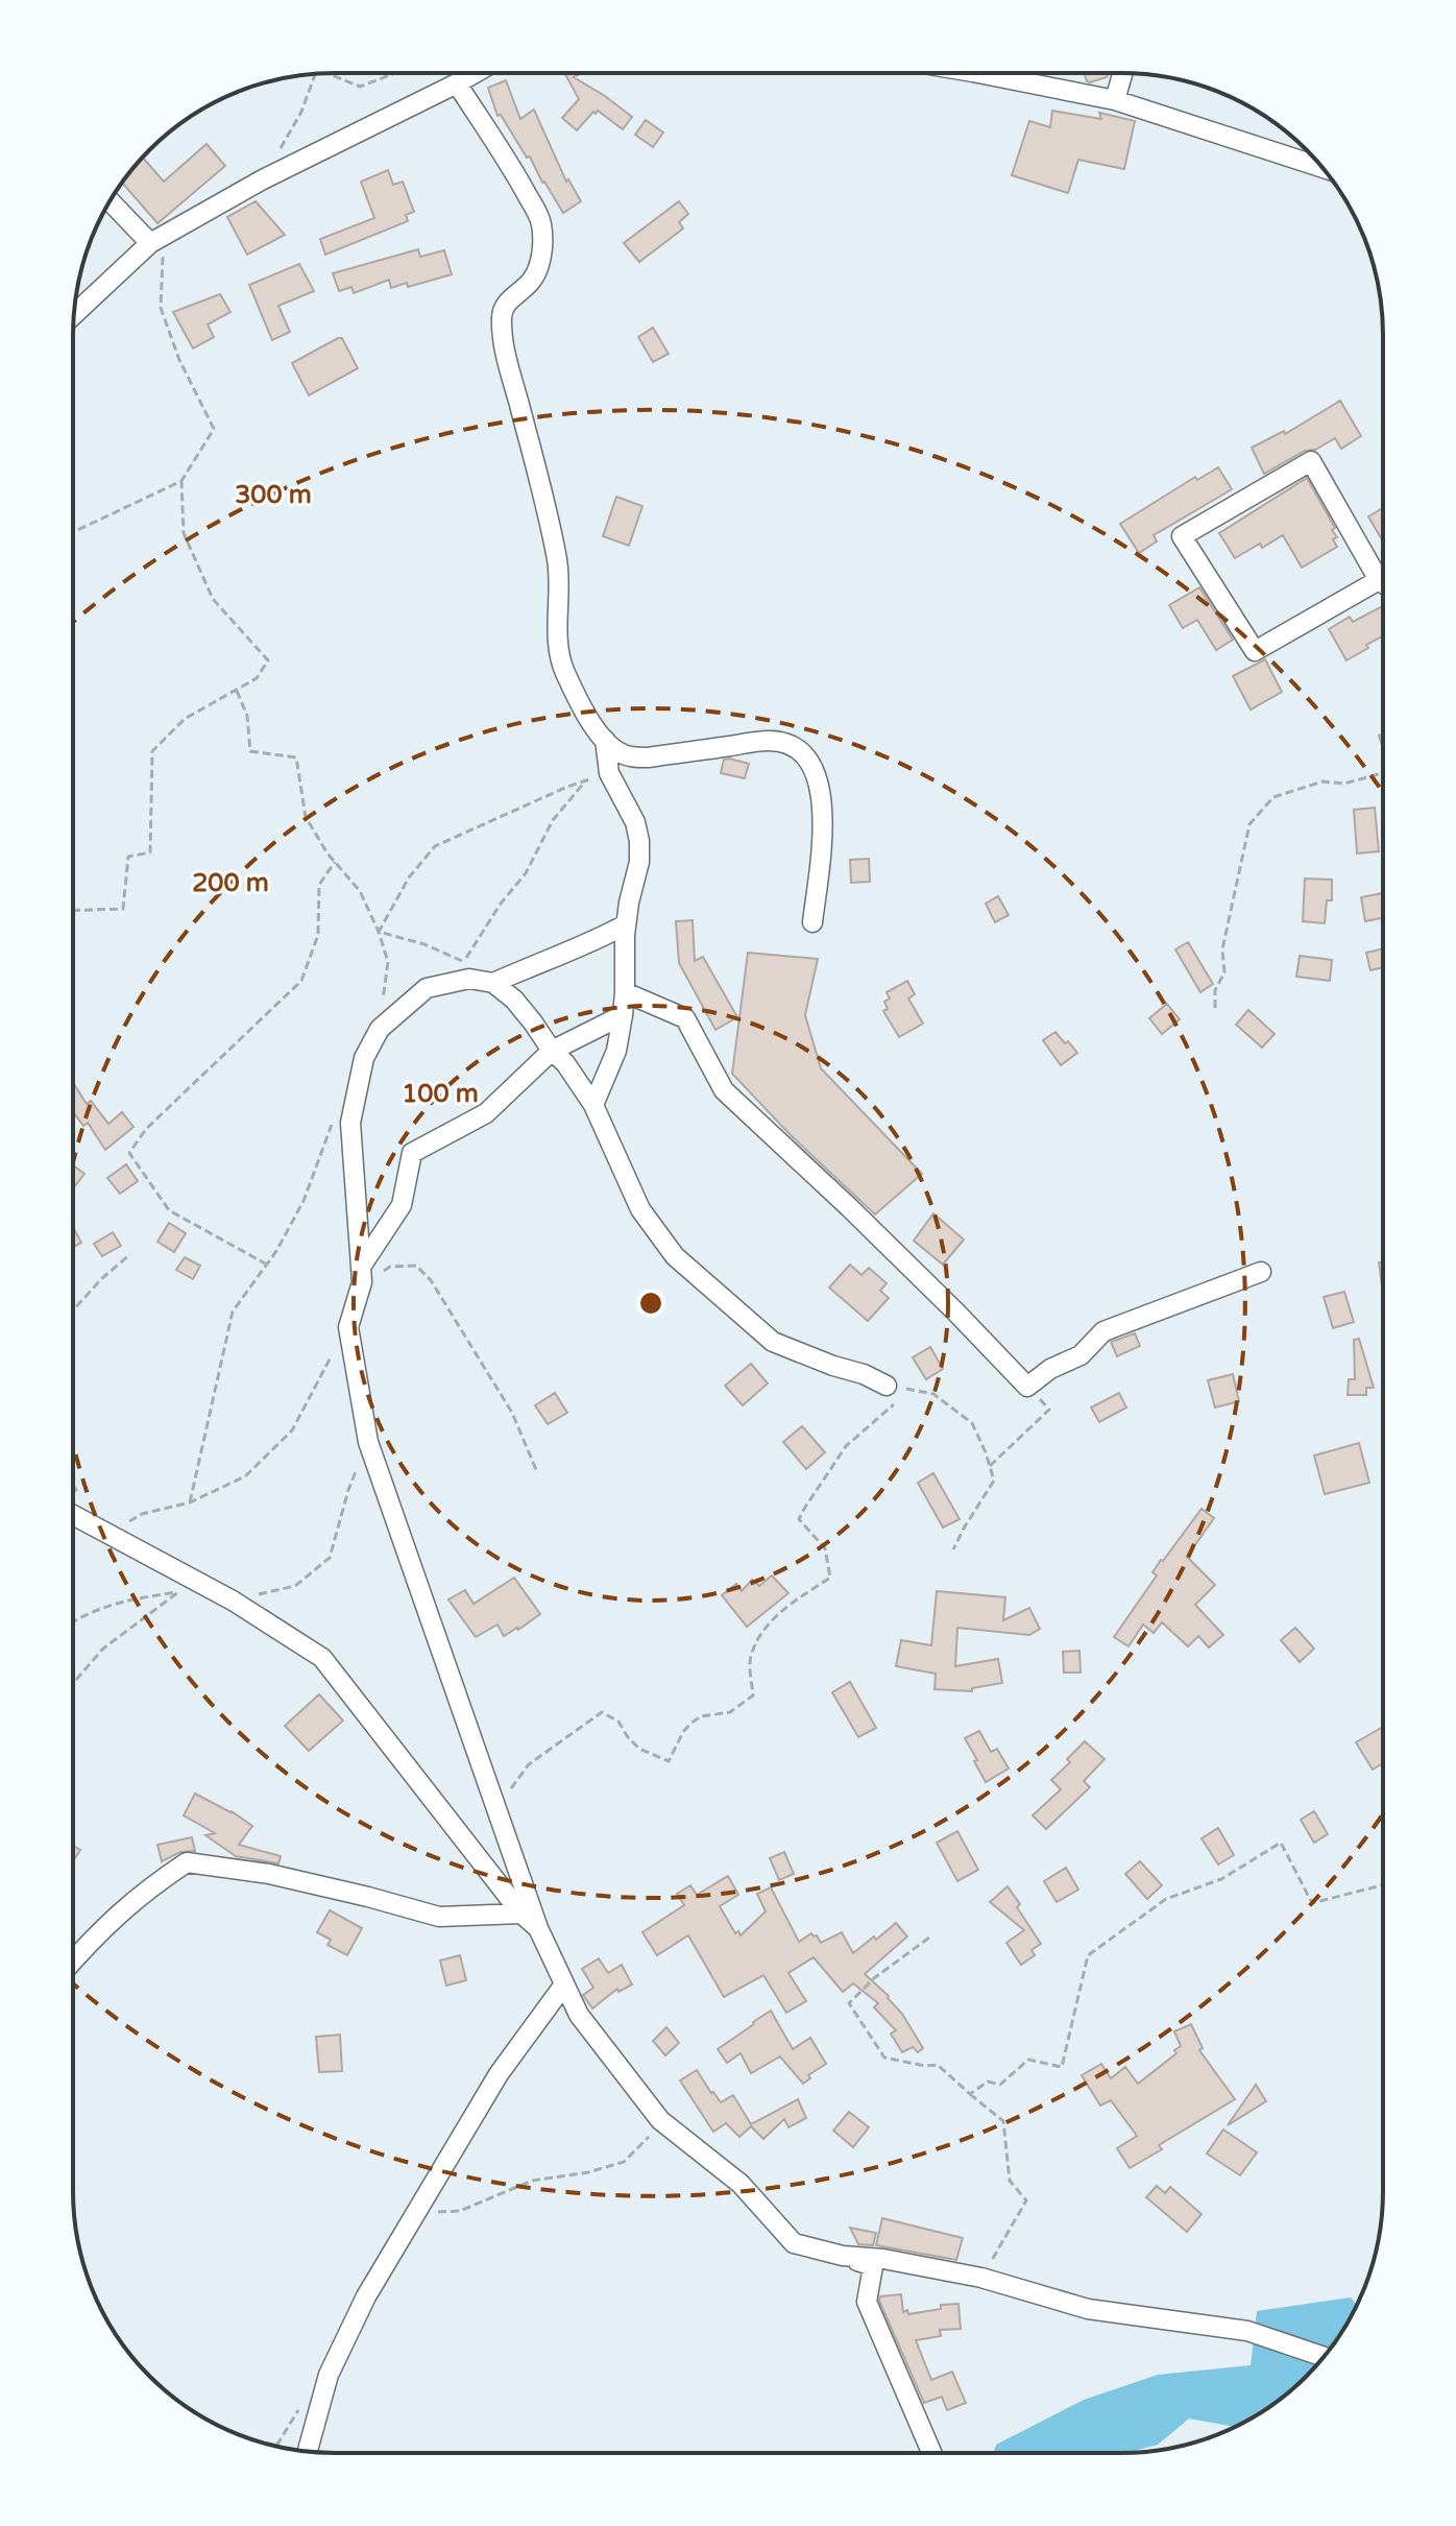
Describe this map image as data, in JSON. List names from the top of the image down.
{
  "rings": ["300 m", "200 m", "100 m"]
}
